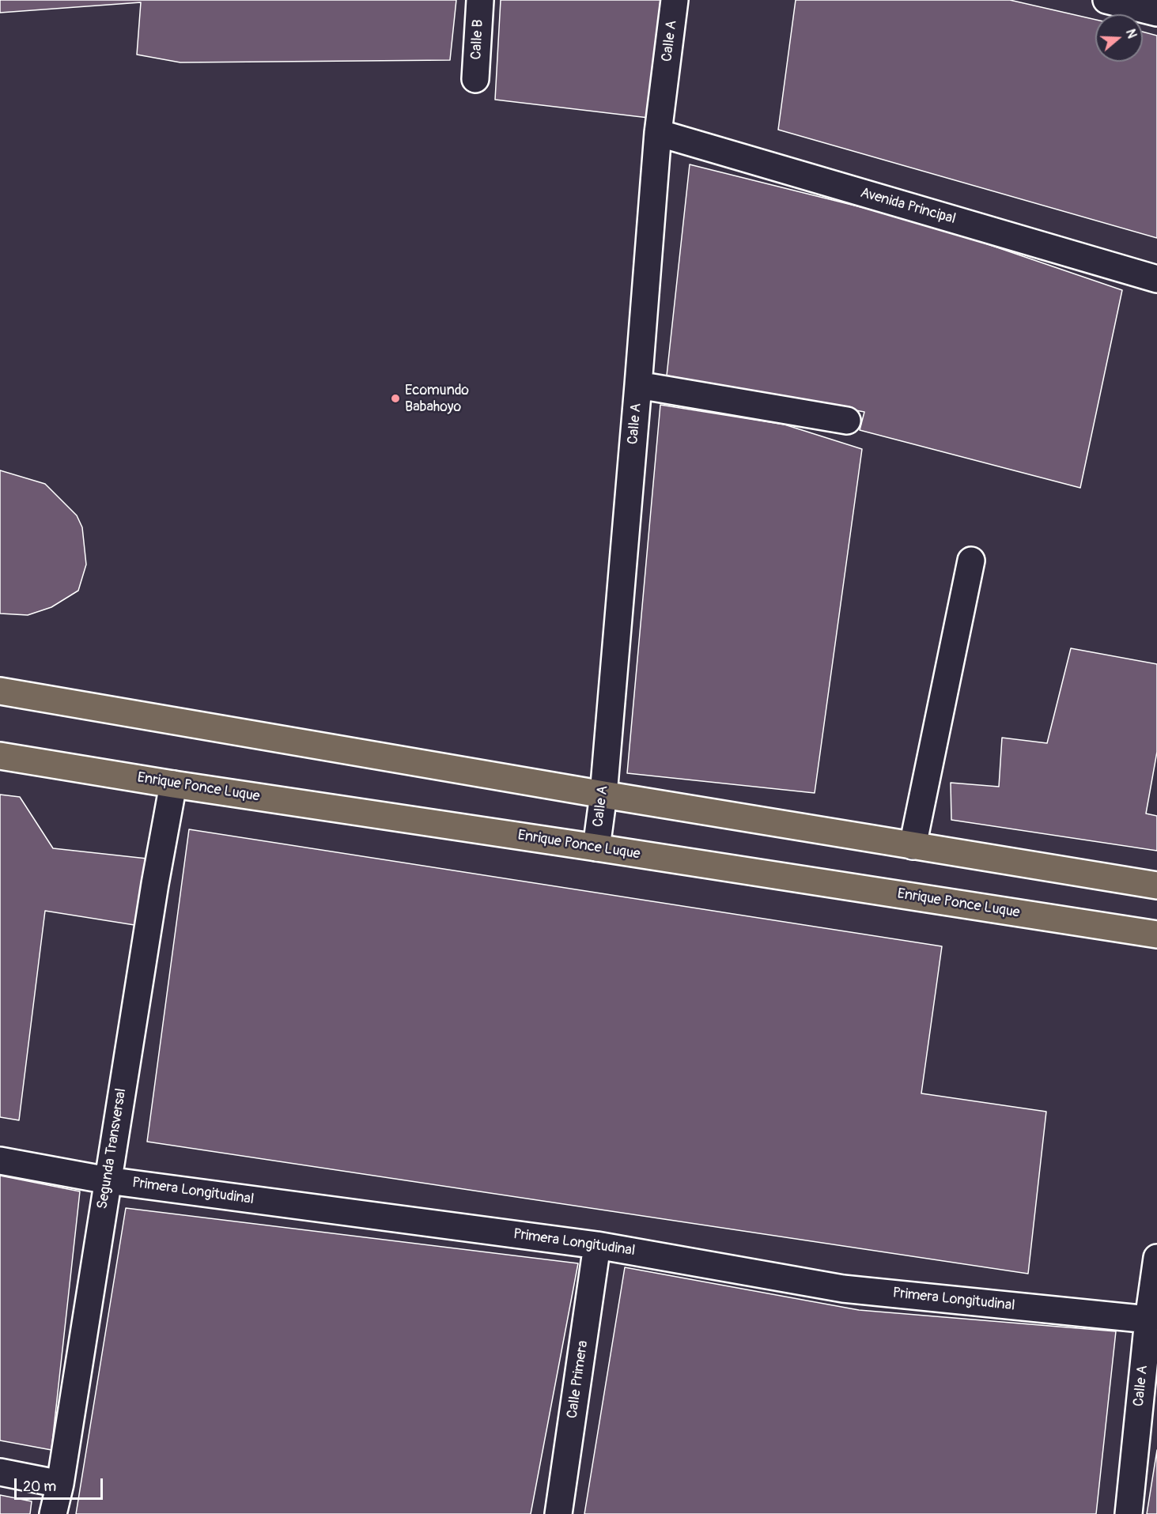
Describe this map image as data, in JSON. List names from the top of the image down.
{
  "streets": {
    "main road": ["Enrique Ponce Luque"],
    "street": [
      "Calle B",
      "Calle A",
      "Avenida Principal",
      "Segunda Transversal",
      "Primera Longitudinal",
      "Calle Primera"
    ]
  },
  "crossings": [
    ["Calle A", "Avenida Principal"],
    ["Calle A", "Enrique Ponce Luque"],
    ["Calle A", "Primera Longitudinal"],
    ["Enrique Ponce Luque", "Segunda Transversal"],
    ["Segunda Transversal", "Primera Longitudinal"],
    ["Primera Longitudinal", "Calle Primera"]
  ],
  "places": ["Ecomundo Babahoyo"],
  "scale_bar": "20 m",
  "north": "right"
}
